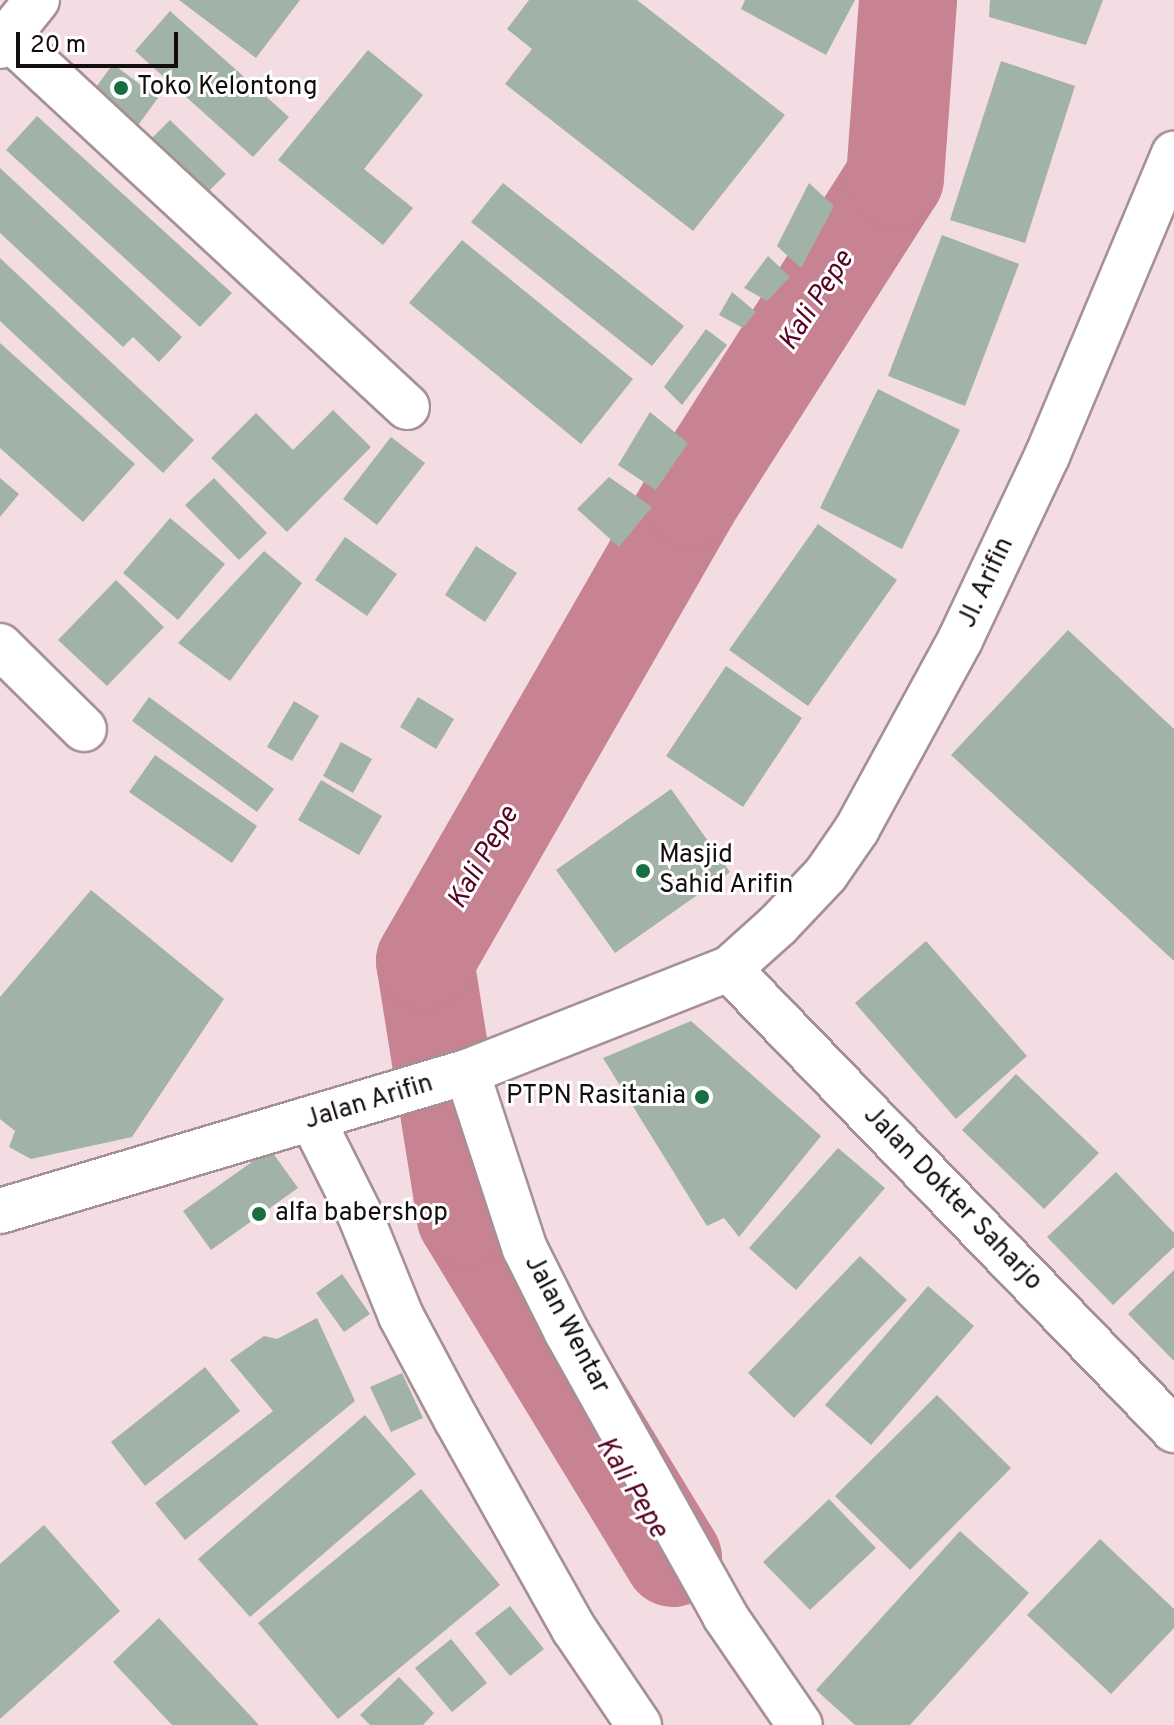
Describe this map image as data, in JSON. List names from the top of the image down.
{
  "streets": {
    "street": [
      "Jl. Arifin",
      "Jalan Arifin",
      "Jalan Dokter Saharjo",
      "Jalan Wentar"
    ]
  },
  "crossings": [
    ["Jl. Arifin", "Jalan Arifin"],
    ["Jl. Arifin", "Jalan Dokter Saharjo"],
    ["Jalan Arifin", "Jalan Dokter Saharjo"],
    ["Jalan Arifin", "Jalan Wentar"]
  ],
  "water": ["Kali Pepe"],
  "places": [
    "Toko Kelontong",
    "Masjid Sahid Arifin",
    "PTPN Rasitania",
    "alfa babershop"
  ],
  "scale_bar": "20 m"
}
